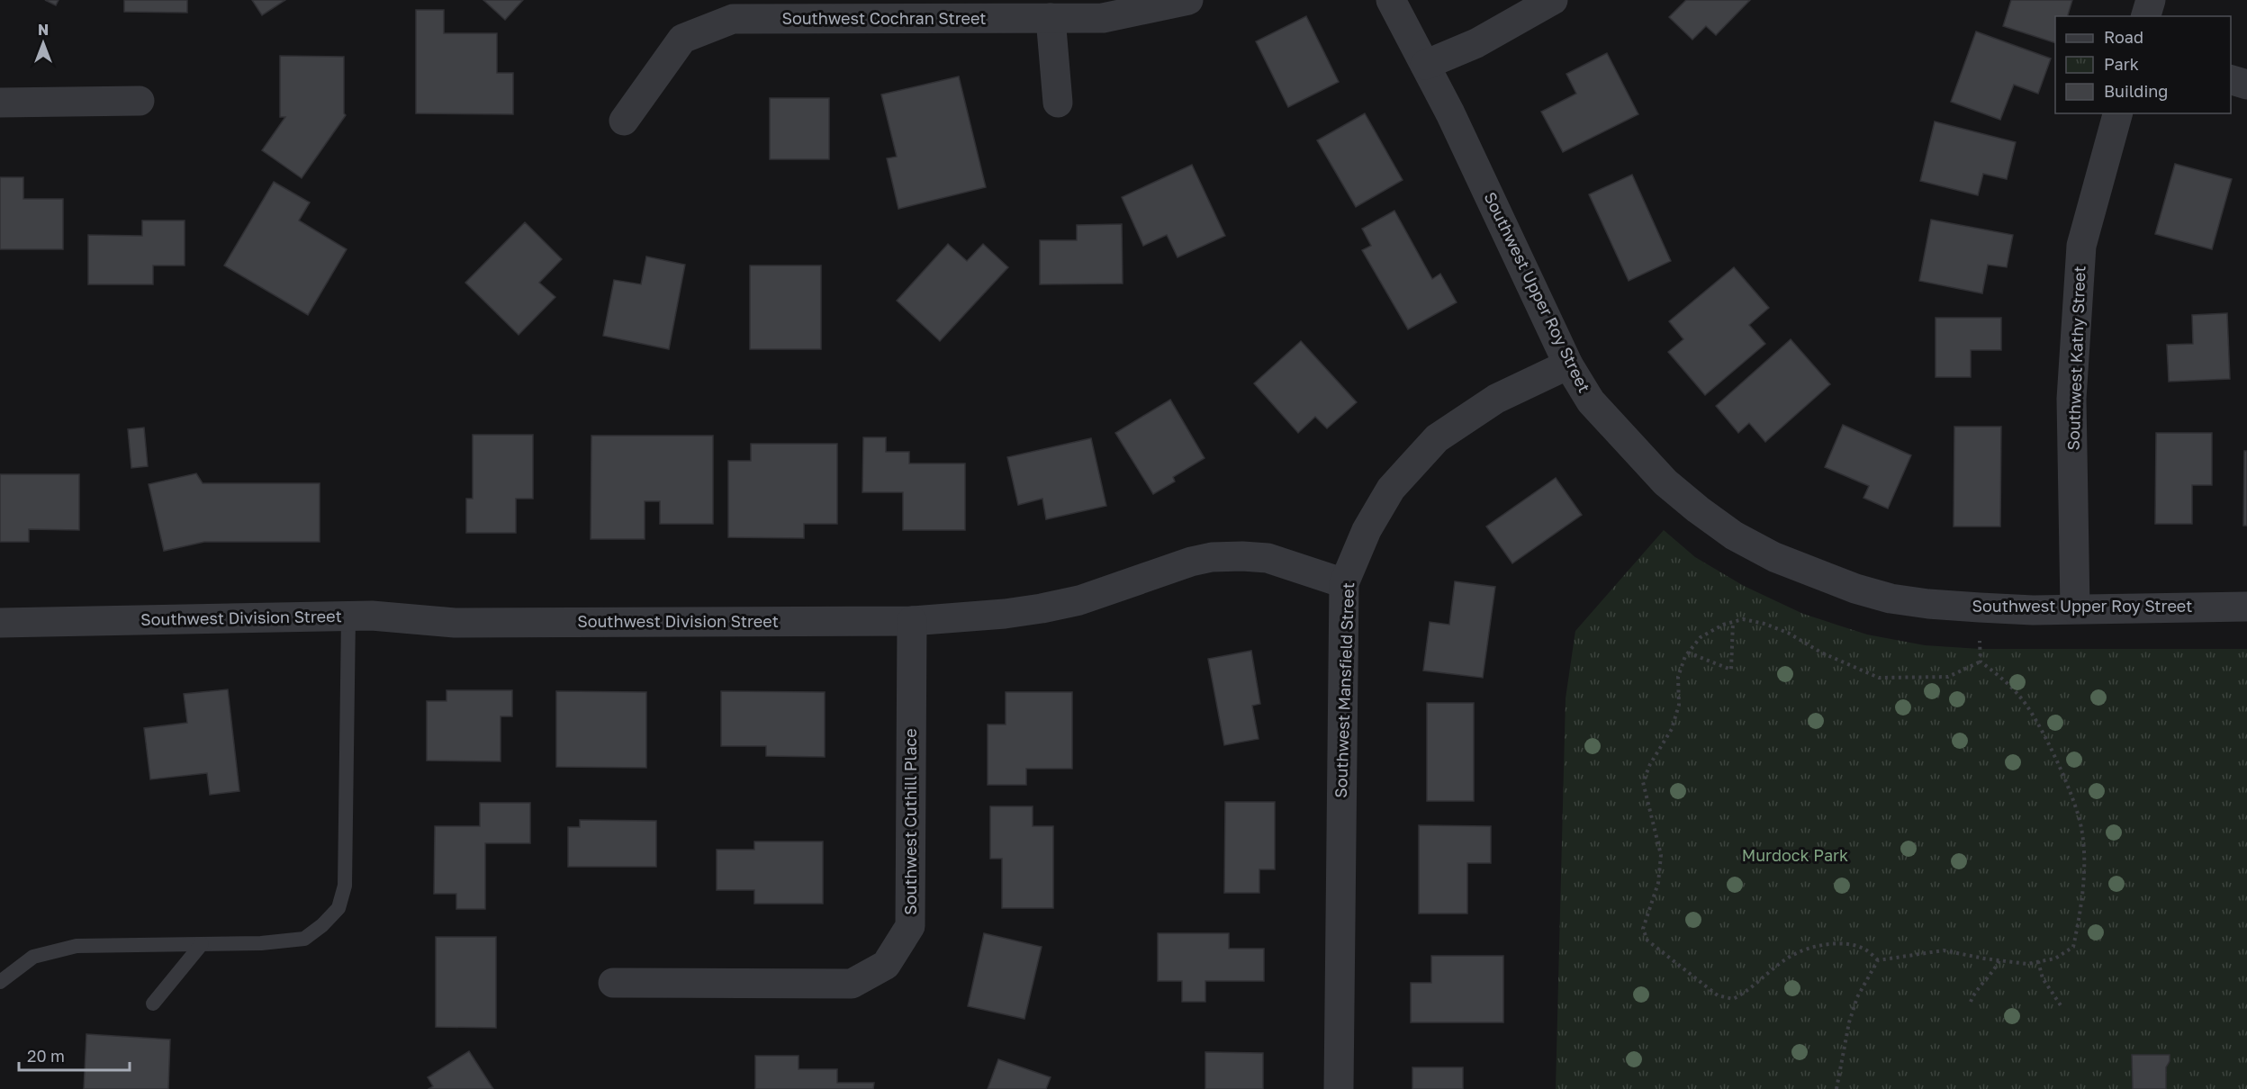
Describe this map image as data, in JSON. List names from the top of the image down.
{
  "streets": {
    "street": [
      "Southwest Cochran Street",
      "Southwest Upper Roy Street",
      "Southwest Kathy Street",
      "Southwest Division Street",
      "Southwest Mansfield Street",
      "Southwest Cuthill Place"
    ]
  },
  "crossings": [
    ["Southwest Upper Roy Street", "Southwest Kathy Street"],
    ["Southwest Upper Roy Street", "Southwest Mansfield Street"],
    ["Southwest Division Street", "Southwest Mansfield Street"],
    ["Southwest Division Street", "Southwest Cuthill Place"]
  ],
  "parks": ["Murdock Park"],
  "legend": ["Road", "Park", "Building"],
  "scale_bar": "20 m",
  "north": "top"
}
